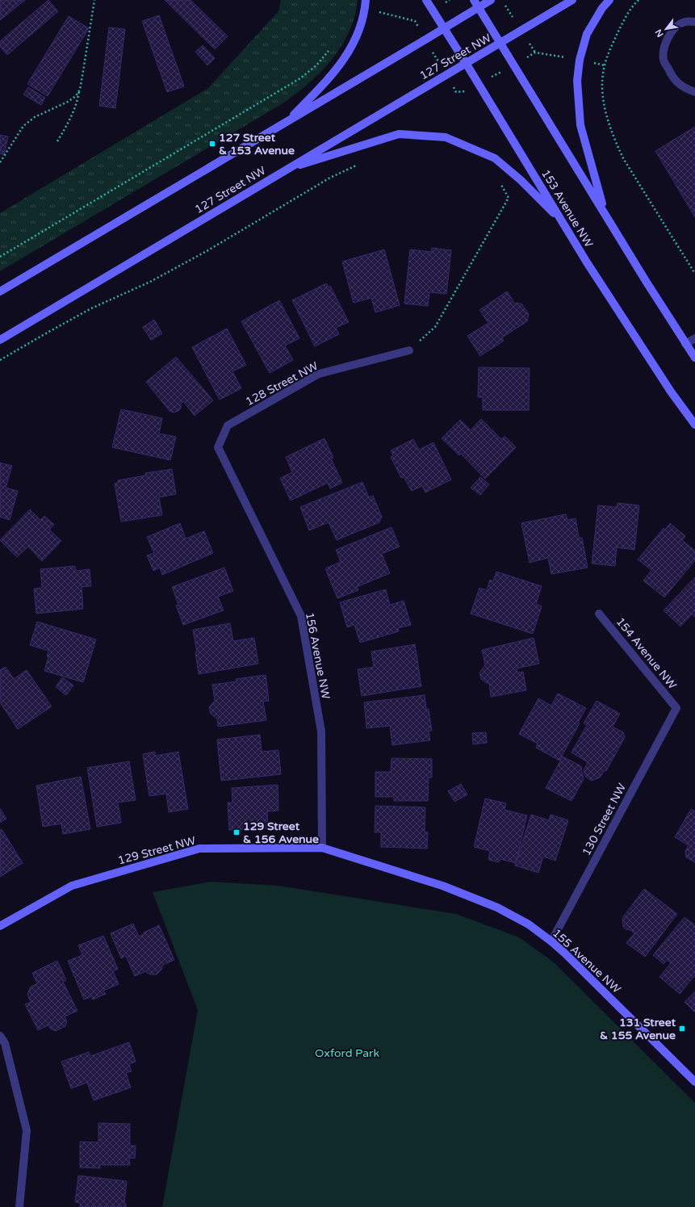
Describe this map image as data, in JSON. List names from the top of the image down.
{
  "streets": {
    "main road": [
      "127 Street NW",
      "153 Avenue NW",
      "129 Street NW",
      "155 Avenue NW"
    ],
    "street": [
      "128 Street NW",
      "154 Avenue NW",
      "156 Avenue NW",
      "130 Street NW"
    ]
  },
  "crossings": [
    ["127 Street NW", "153 Avenue NW"],
    ["128 Street NW", "156 Avenue NW"],
    ["154 Avenue NW", "130 Street NW"],
    ["156 Avenue NW", "129 Street NW"],
    ["130 Street NW", "155 Avenue NW"],
    ["129 Street NW", "155 Avenue NW"]
  ],
  "parks": ["Oxford Park"],
  "places": {
    "transit": ["127 Street & 153 Avenue", "129 Street & 156 Avenue", "131 Street & 155 Avenue"]
  },
  "north": "bottom left"
}
